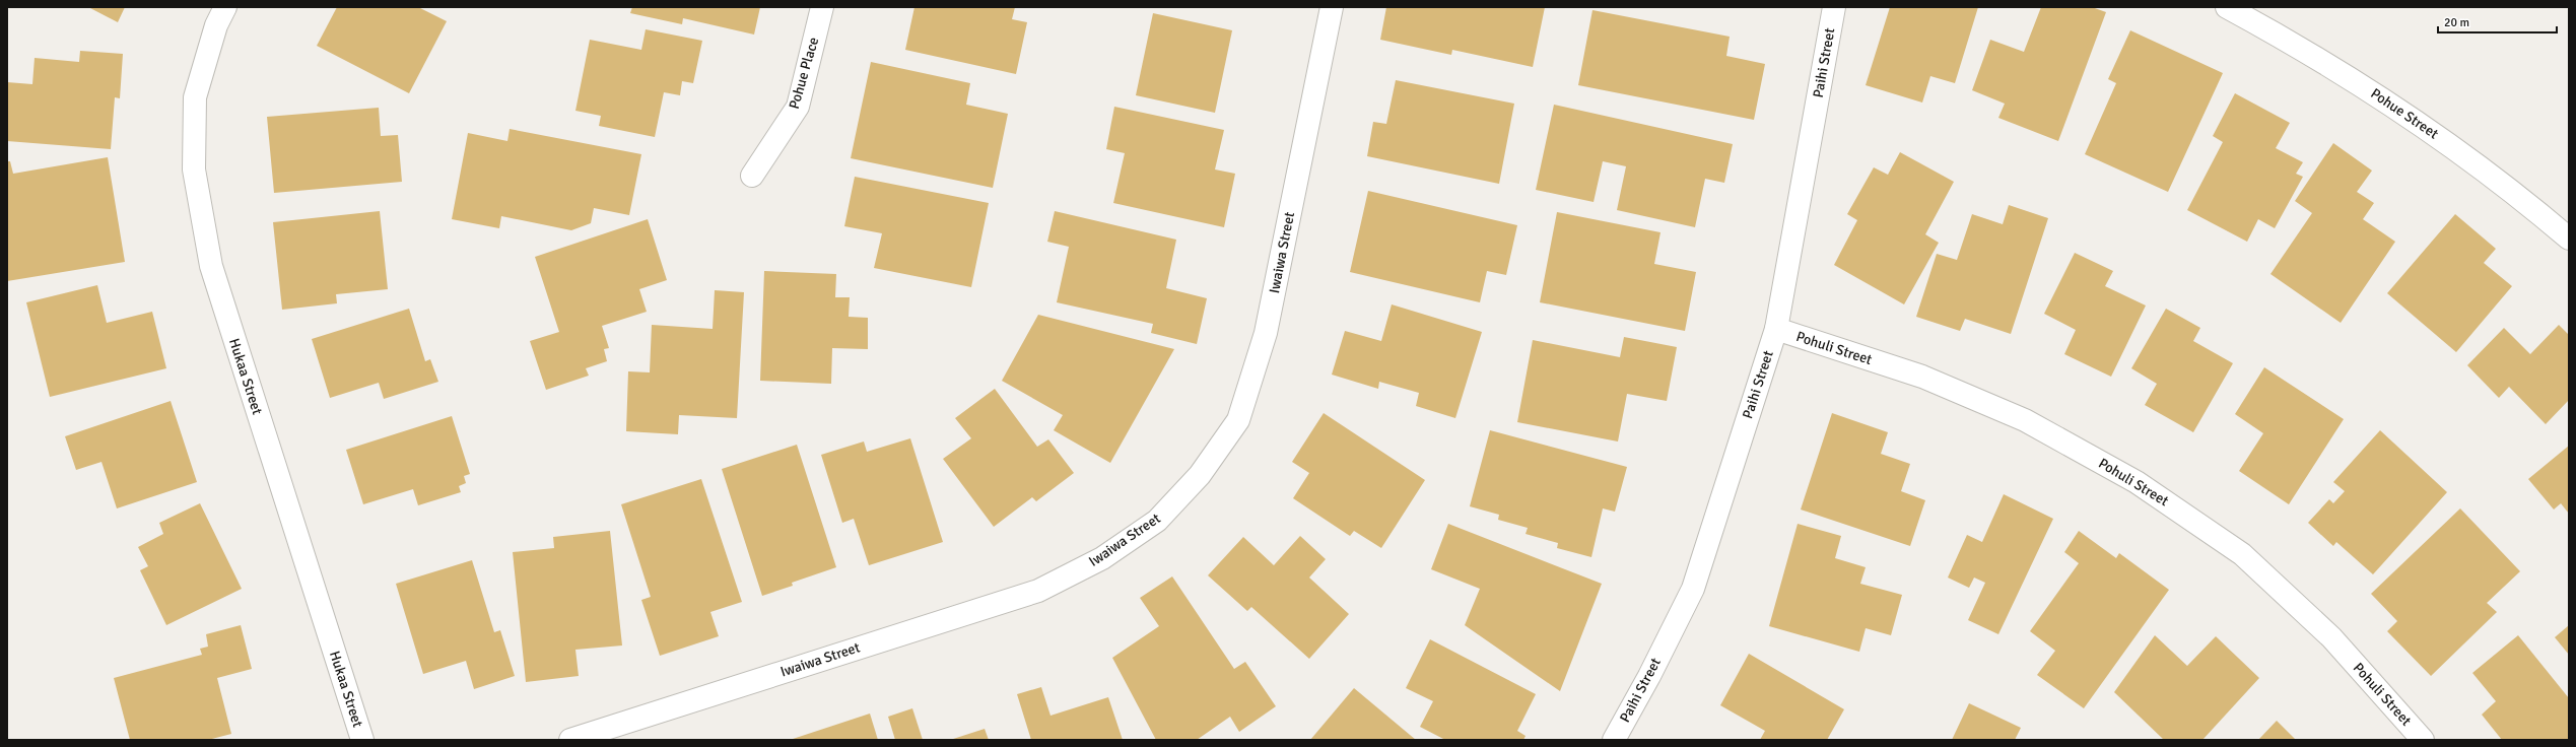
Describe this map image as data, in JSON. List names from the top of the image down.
{
  "streets": {
    "street": [
      "Paihi Street",
      "Pohue Place",
      "Pohue Street",
      "Iwaiwa Street",
      "Pohuli Street",
      "Hukaa Street"
    ]
  },
  "crossings": [
    ["Paihi Street", "Pohuli Street"]
  ],
  "scale_bar": "20 m"
}
